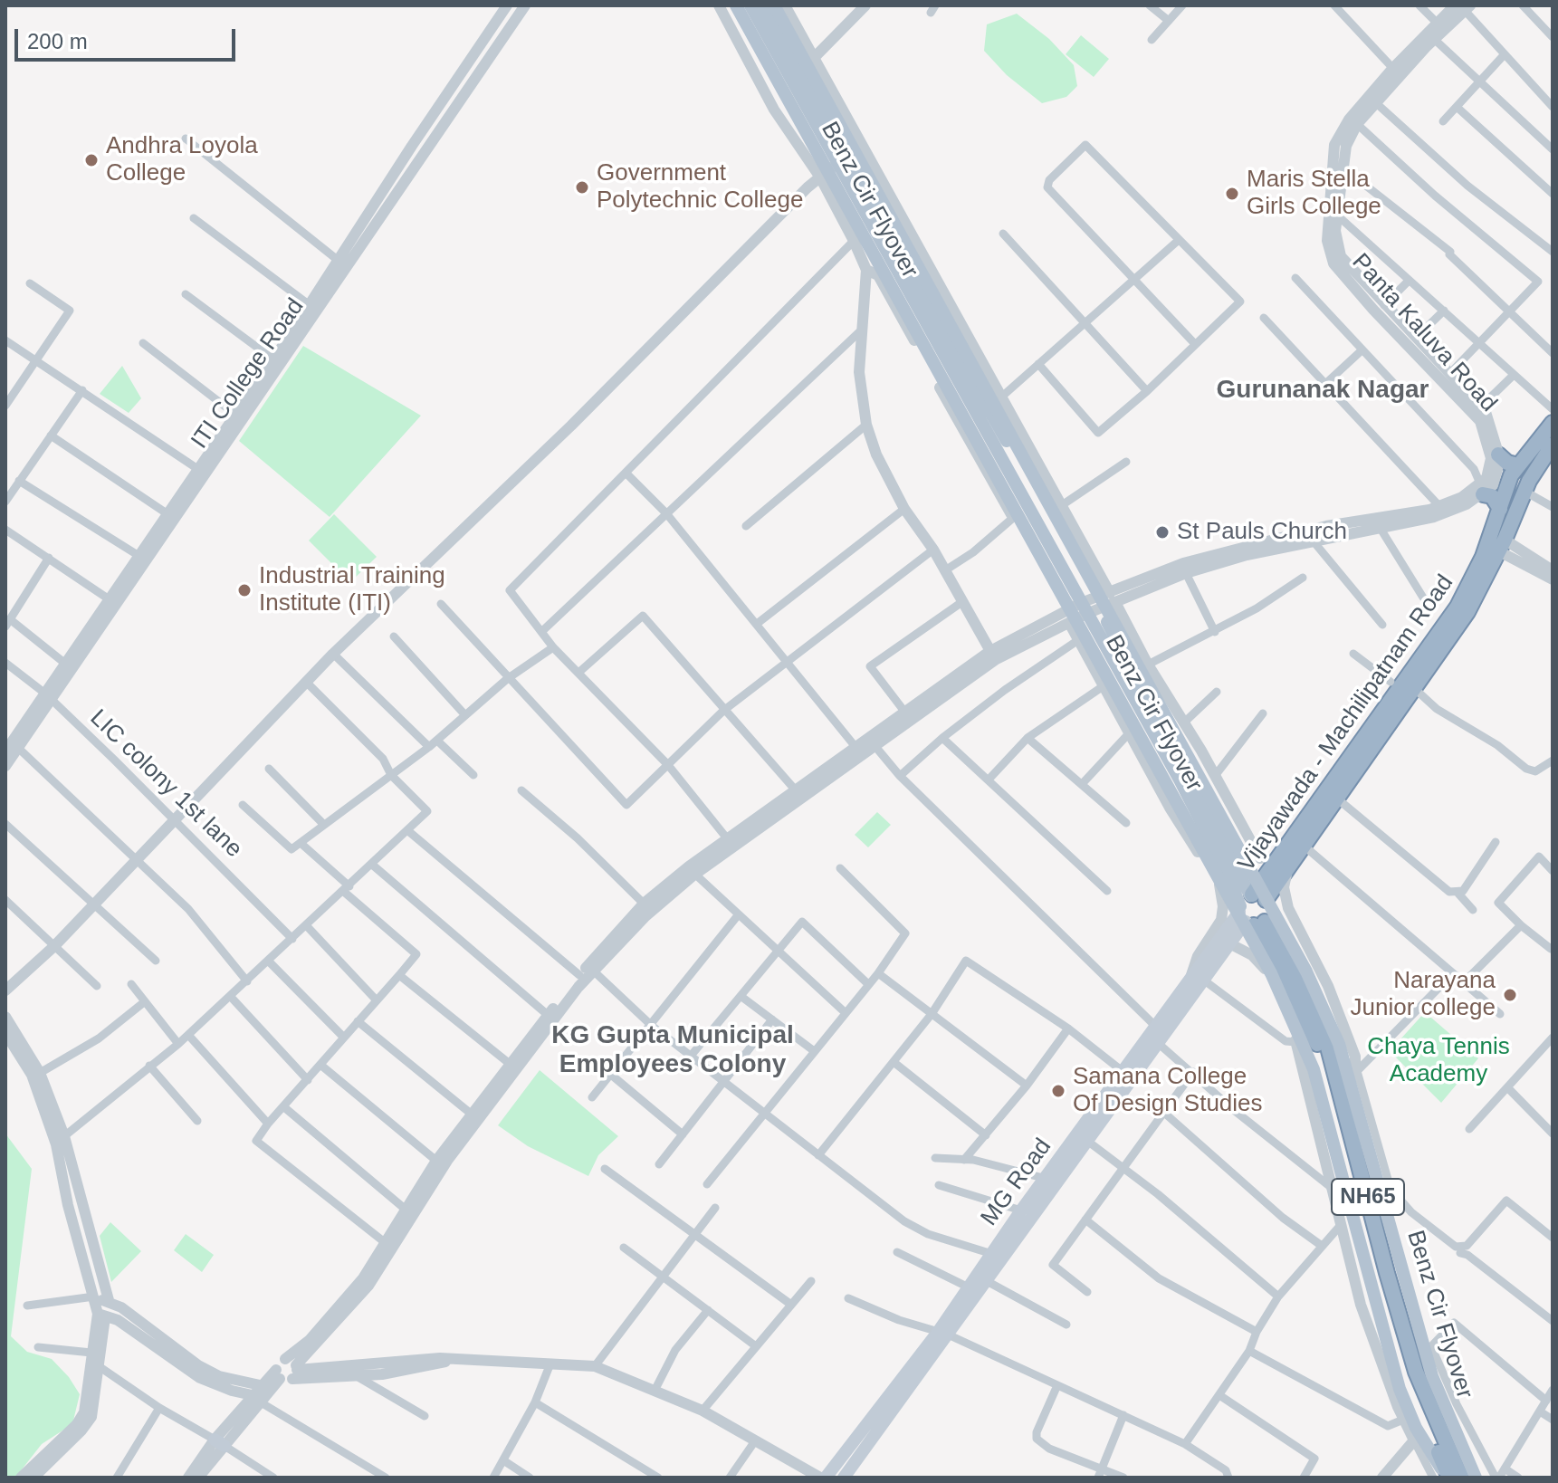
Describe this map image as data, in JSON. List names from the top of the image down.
{
  "streets": {
    "highway": ["Vijayawada - Machilipatnam Road", "NH65"],
    "main road": ["Benz Cir Flyover", "MG Road"],
    "street": ["Panta Kaluva Road", "ITI College Road", "LIC colony 1st lane"]
  },
  "crossings": [
    ["Benz Cir Flyover", "NH65"],
    ["ITI College Road", "LIC colony 1st lane"],
    ["Vijayawada - Machilipatnam Road", "MG Road"],
    ["Vijayawada - Machilipatnam Road", "NH65"],
    ["MG Road", "NH65"]
  ],
  "districts": ["Gurunanak Nagar", "KG Gupta Municipal Employees Colony"],
  "parks": ["Chaya Tennis Academy"],
  "places": [
    "Andhra Loyola College",
    "Government Polytechnic College",
    "Maris Stella Girls College",
    "St Pauls Church",
    "Industrial Training Institute (ITI)",
    "Narayana Junior college",
    "Samana College Of Design Studies"
  ],
  "scale_bar": "200 m"
}
